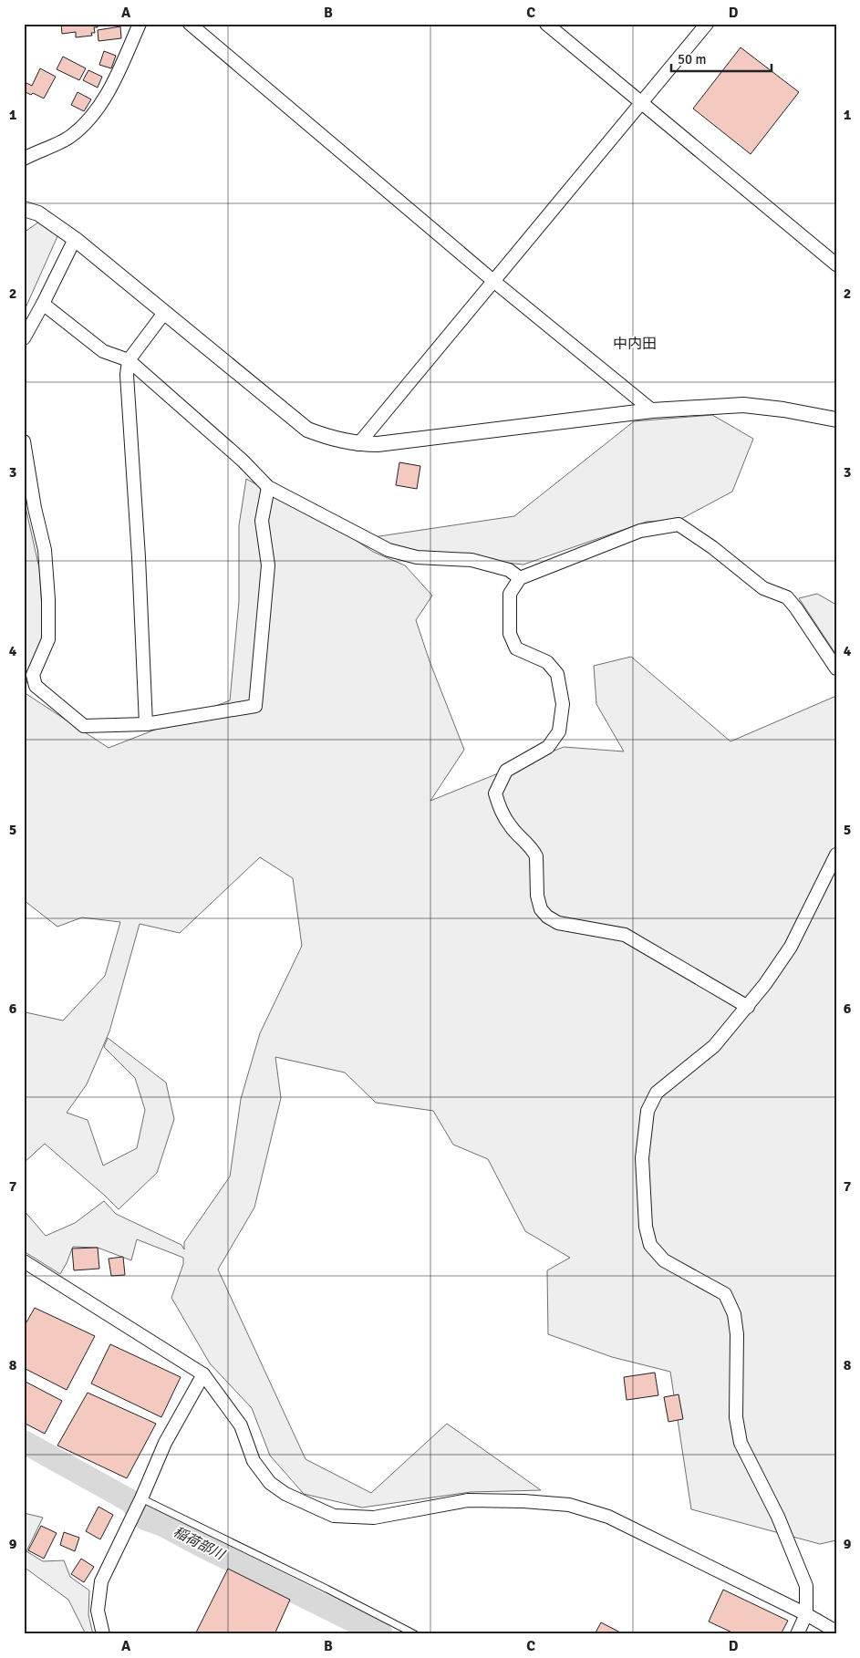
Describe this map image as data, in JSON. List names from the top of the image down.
{
  "districts": ["中内田"],
  "water": ["稲荷部川"],
  "scale_bar": "50 m",
  "grid": {
    "columns": [
      "A",
      "B",
      "C",
      "D"
    ],
    "rows": [
      "1",
      "2",
      "3",
      "4",
      "5",
      "6",
      "7",
      "8",
      "9"
    ]
  }
}
